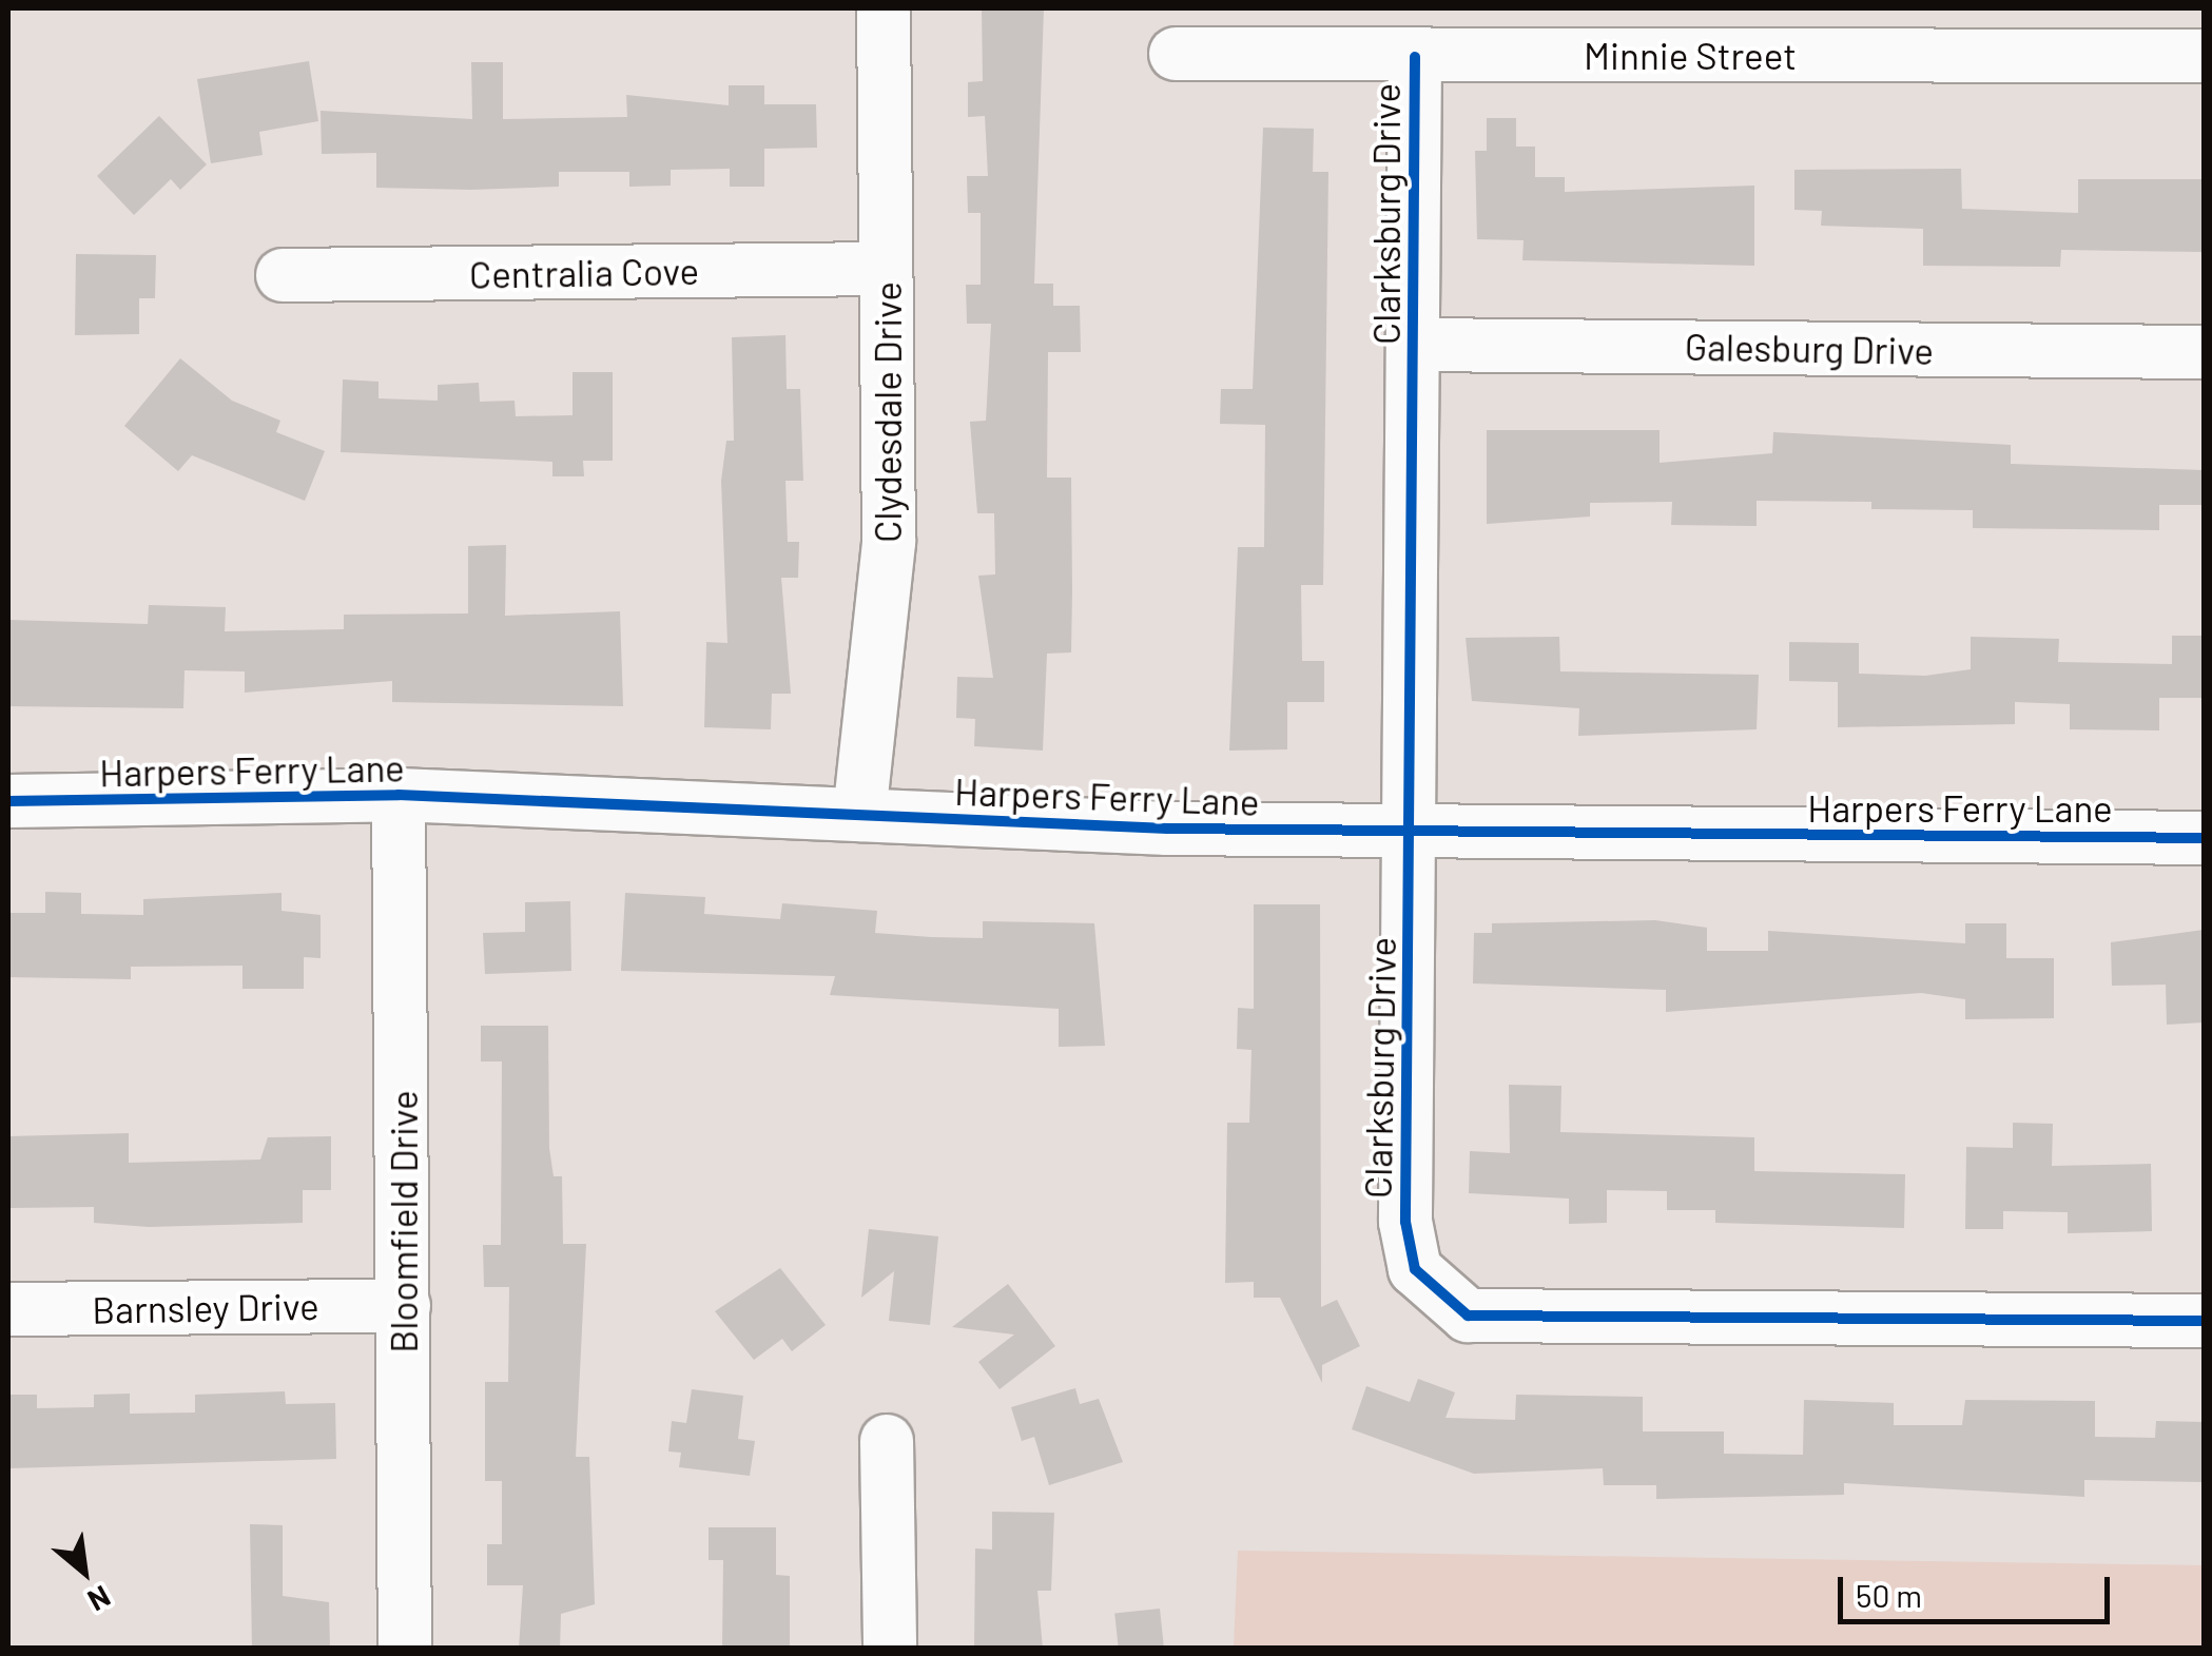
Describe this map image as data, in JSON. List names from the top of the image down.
{
  "streets": {
    "street": [
      "Minnie Street",
      "Clarksburg Drive",
      "Centralia Cove",
      "Galesburg Drive",
      "Clydesdale Drive",
      "Harpers Ferry Lane",
      "Bloomfield Drive",
      "Barnsley Drive"
    ]
  },
  "crossings": [
    ["Minnie Street", "Clarksburg Drive"],
    ["Clarksburg Drive", "Galesburg Drive"],
    ["Clarksburg Drive", "Harpers Ferry Lane"],
    ["Centralia Cove", "Clydesdale Drive"],
    ["Clydesdale Drive", "Harpers Ferry Lane"],
    ["Harpers Ferry Lane", "Bloomfield Drive"],
    ["Bloomfield Drive", "Barnsley Drive"]
  ],
  "scale_bar": "50 m",
  "north": "bottom right"
}
